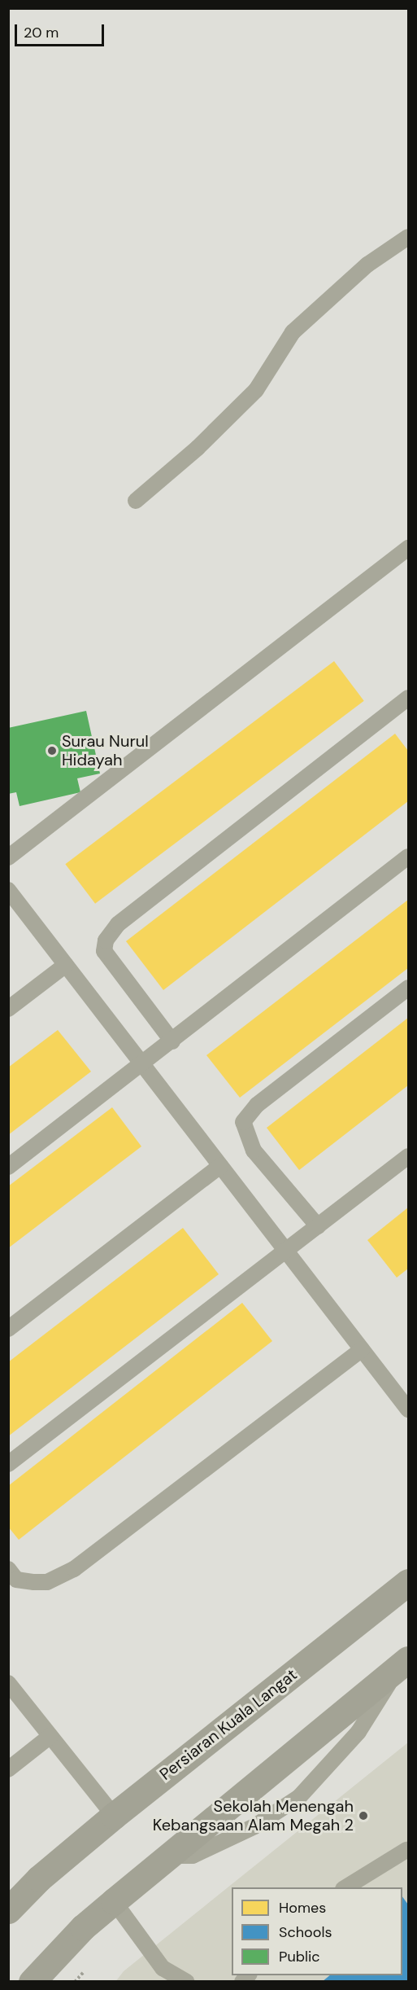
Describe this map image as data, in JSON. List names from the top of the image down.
{
  "streets": {
    "main road": ["Persiaran Kuala Langat"]
  },
  "places": ["Surau Nurul Hidayah", "Sekolah Menengah Kebangsaan Alam Megah 2"],
  "legend": ["Homes", "Schools", "Public"],
  "scale_bar": "20 m"
}
